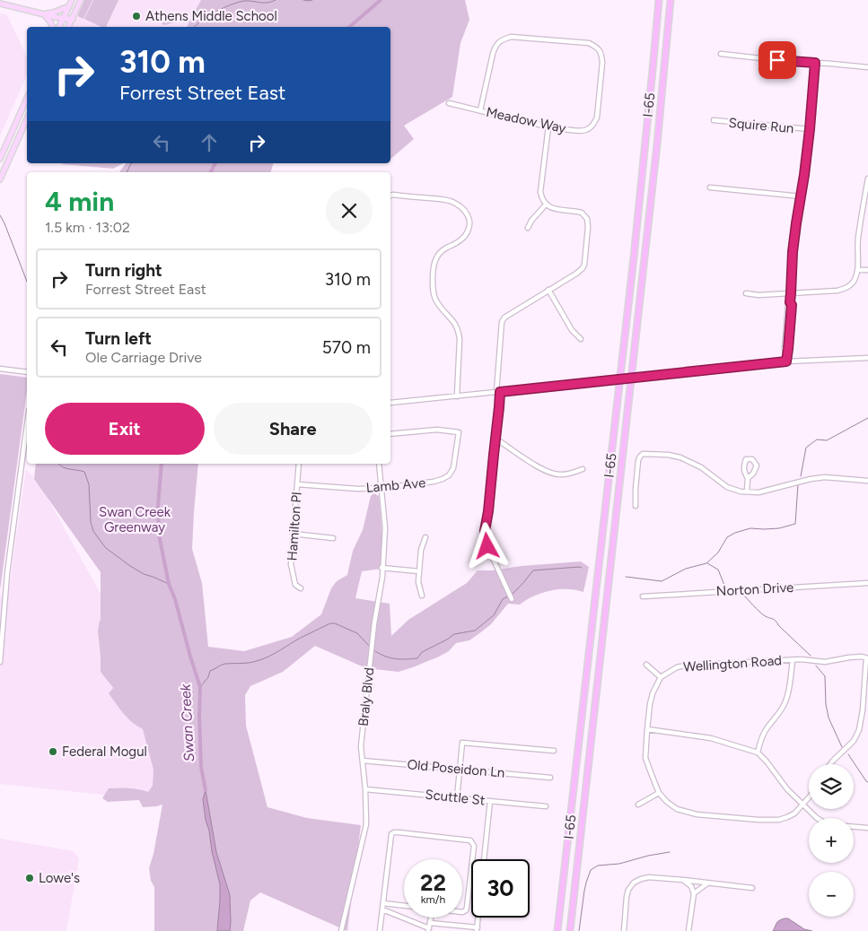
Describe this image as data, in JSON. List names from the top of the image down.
{
  "streets": {
    "highway": ["I-65"],
    "street": [
      "Meadow Way",
      "Squire Run",
      "Lamb Ave",
      "Hamilton Pl",
      "Norton Drive",
      "Wellington Road",
      "Braly Blvd",
      "Old Poseidon Ln",
      "Scuttle St"
    ]
  },
  "crossings": [
    ["Lamb Ave", "Hamilton Pl"],
    ["Lamb Ave", "Braly Blvd"],
    ["Braly Blvd", "Old Poseidon Ln"],
    ["Braly Blvd", "Scuttle St"]
  ],
  "water": ["Swan Creek"],
  "parks": ["Swan Creek Greenway"],
  "places": ["Athens Middle School", "Federal Mogul", "Lowe's"],
  "page": {
    "turn": ["310 m", "Forrest Street East"],
    "heading": ["4 min", "1.5 km · 13:02"],
    "list": [
      {
        "name": "Turn right",
        "note": "Forrest Street East",
        "value": "310 m"
      },
      {
        "name": "Turn left",
        "note": "Ole Carriage Drive",
        "value": "570 m"
      }
    ],
    "buttons": ["Exit", "Share"],
    "map_buttons": ["+", "−"],
    "speed": "22 km/h",
    "limit": "30"
  }
}
